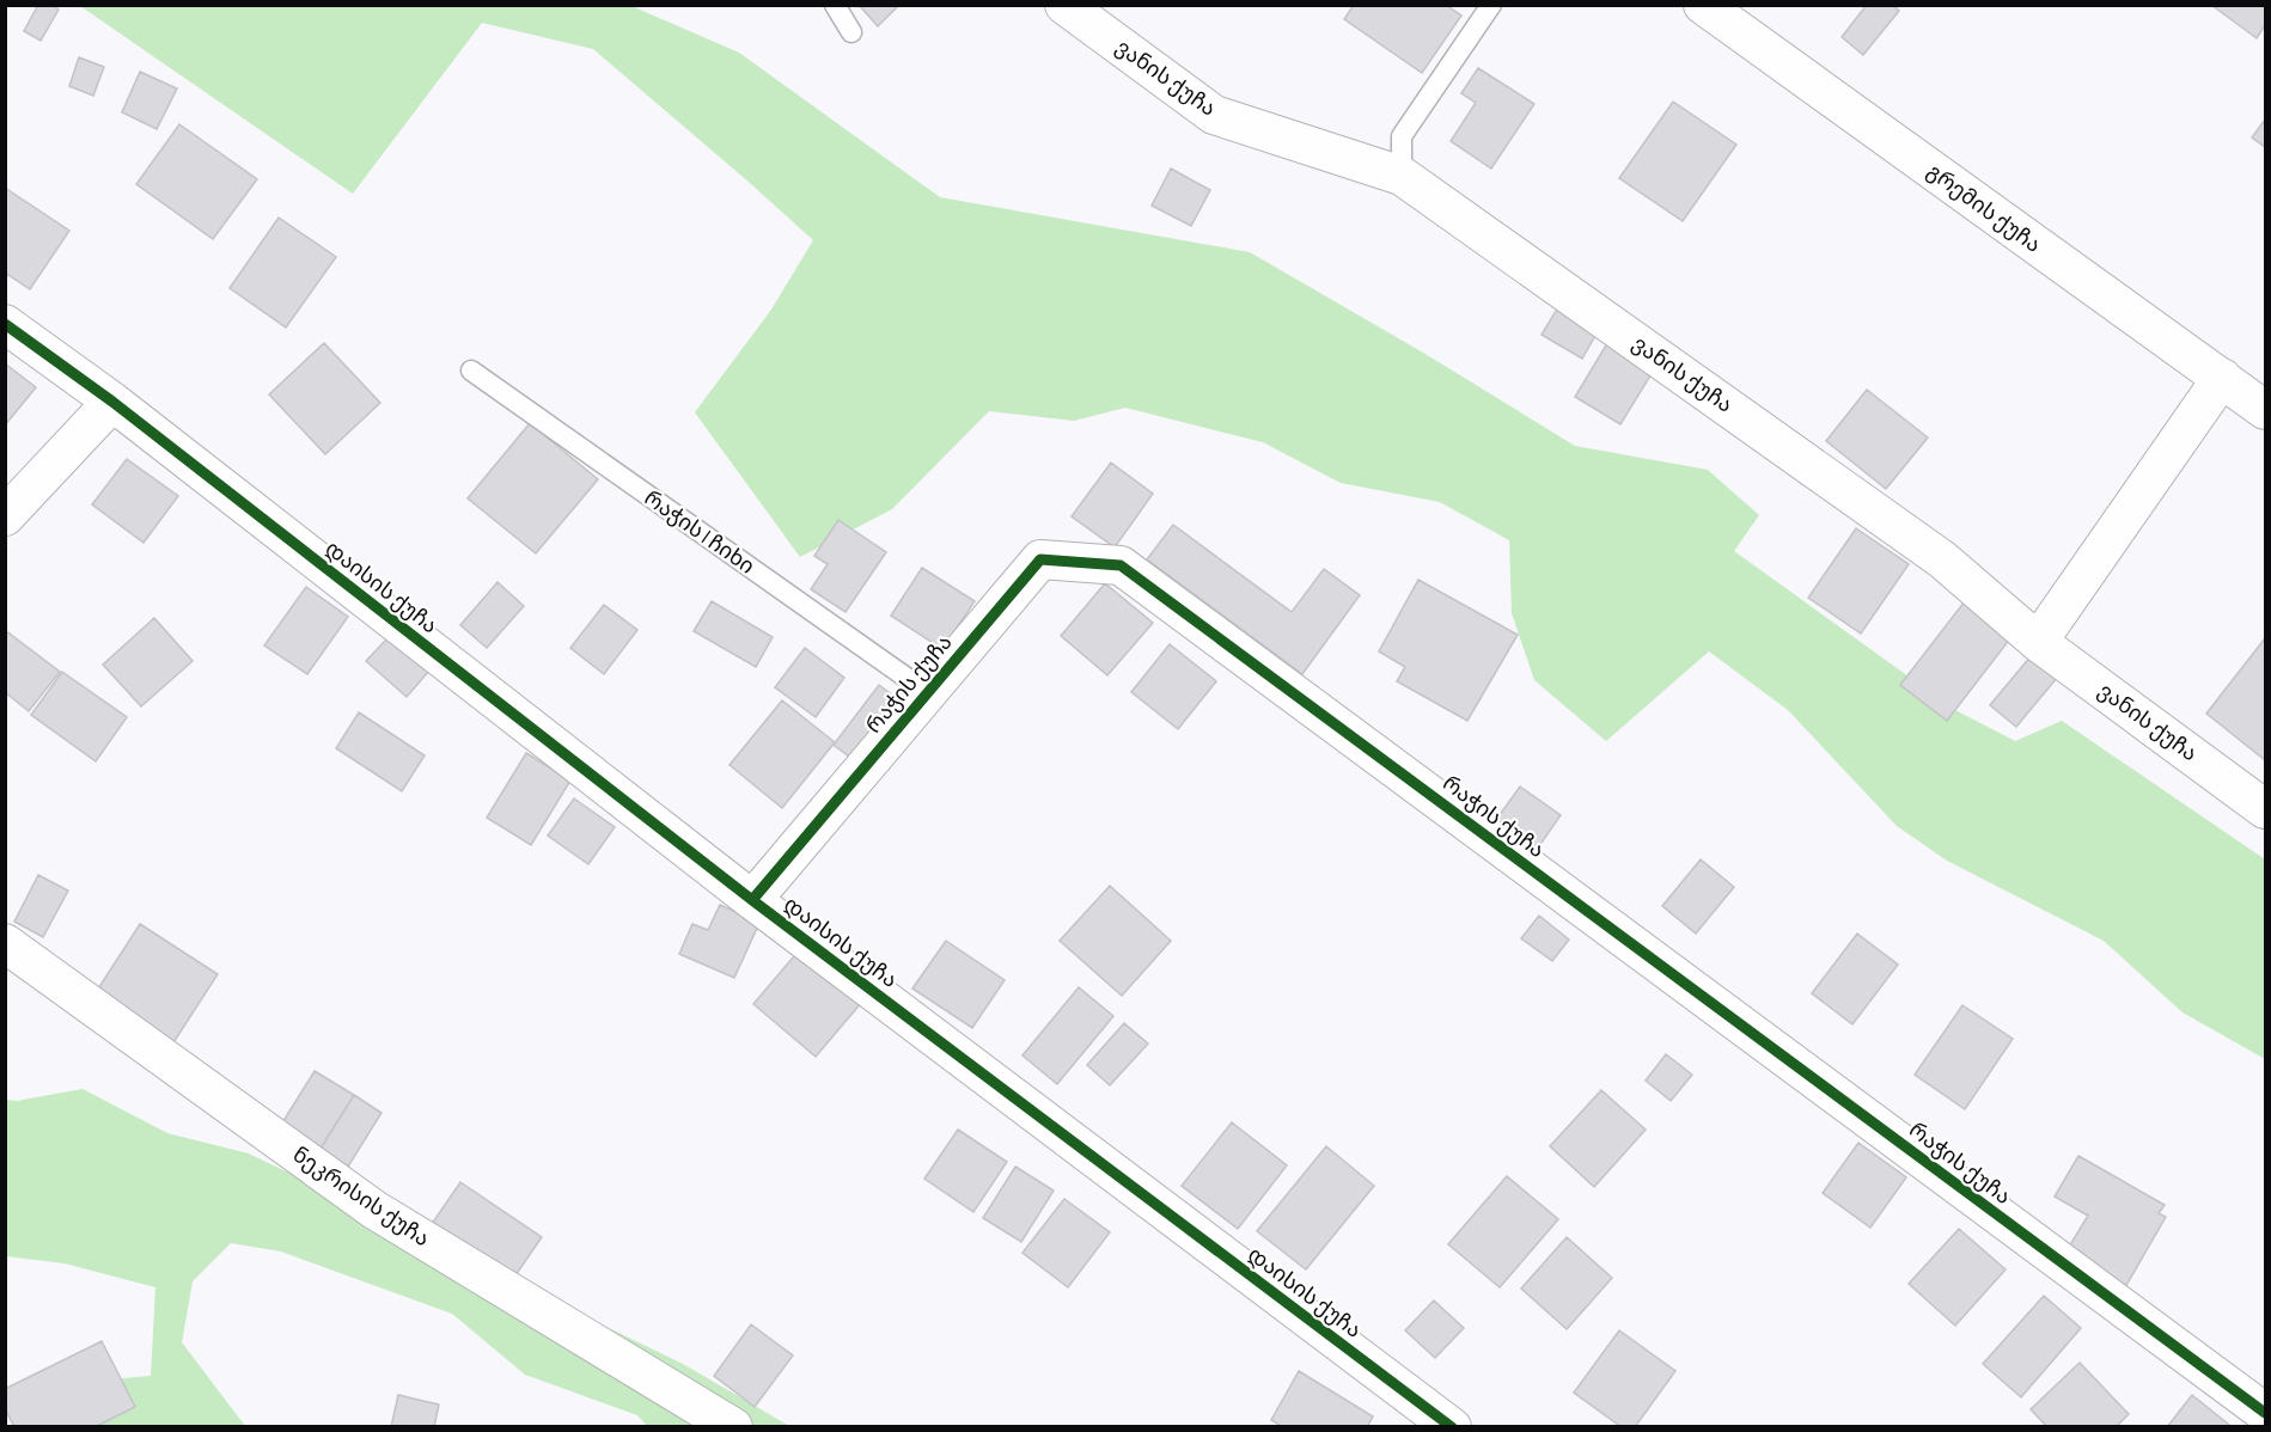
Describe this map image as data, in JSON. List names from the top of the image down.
{
  "streets": {
    "street": [
      "ვანის ქუჩა",
      "გრემის ქუჩა",
      "დაისის ქუჩა",
      "რაჭის ქუჩა",
      "ნეკრისის ქუჩა"
    ],
    "lane": ["რაჭის I ჩიხი"]
  },
  "crossings": [
    ["რაჭის I ჩიხი", "რაჭის ქუჩა"],
    ["დაისის ქუჩა", "რაჭის ქუჩა"]
  ]
}
